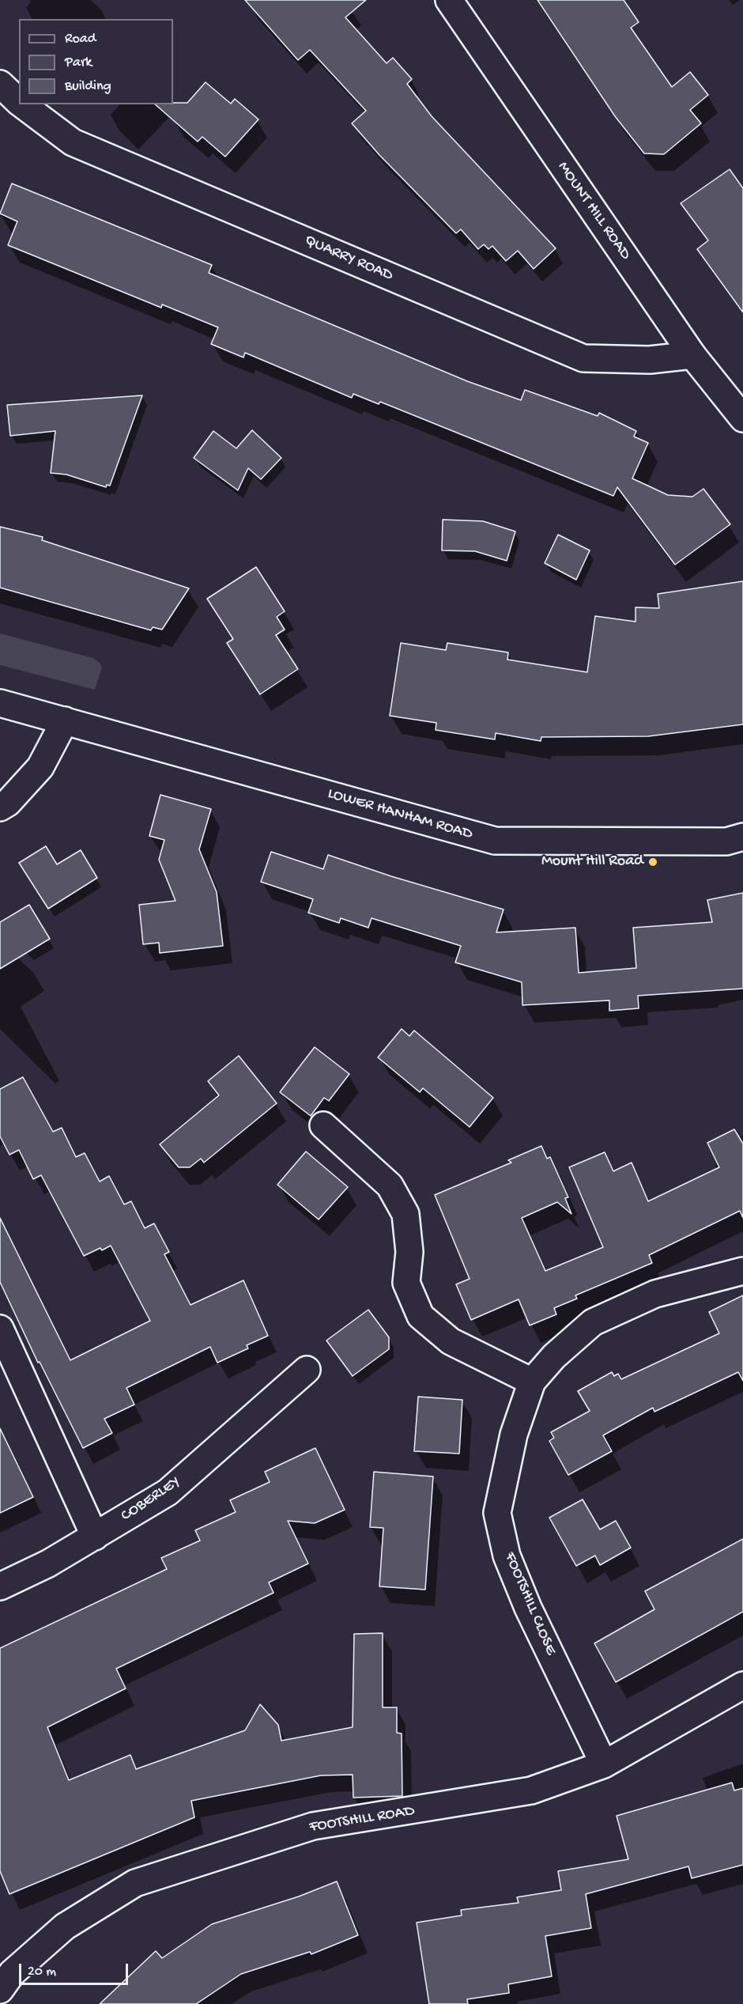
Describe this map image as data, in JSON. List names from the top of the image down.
{
  "streets": {
    "street": [
      "MOUNT HILL ROAD",
      "QUARRY ROAD",
      "LOWER HANHAM ROAD",
      "COBERLEY",
      "FOOTSHILL CLOSE",
      "FOOTSHILL ROAD"
    ]
  },
  "crossings": [
    ["MOUNT HILL ROAD", "QUARRY ROAD"],
    ["FOOTSHILL CLOSE", "FOOTSHILL ROAD"]
  ],
  "places": ["Mount Hill Road"],
  "legend": ["Road", "Park", "Building"],
  "scale_bar": "20 m"
}
